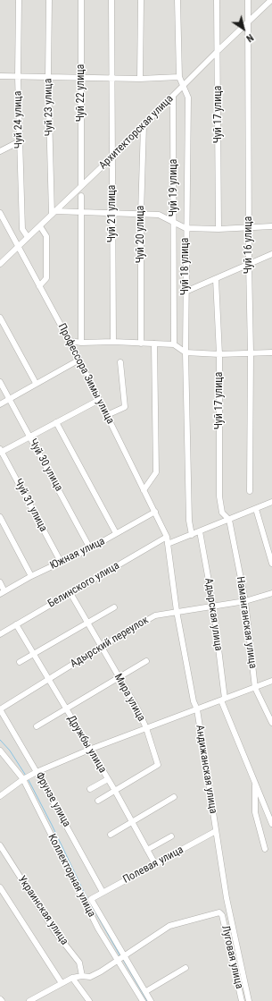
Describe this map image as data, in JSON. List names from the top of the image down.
{
  "streets": {
    "street": [
      "Чуй 22 улица",
      "Чуй 23 улица",
      "Чуй 17 улица",
      "Чуй 24 улица",
      "Архитекторская улица",
      "Чуй 19 улица",
      "Чуй 21 улица",
      "Чуй 20 улица",
      "Чуй 16 улица",
      "Чуй 18 улица",
      "Профессора Зимы улица",
      "Чуй 30 улица",
      "Чуй 31 улица",
      "Южная улица",
      "Белинского улица",
      "Адырская улица",
      "Наманганская улица",
      "Адырский переулок",
      "Мира улица",
      "Дружбы улица",
      "Андижанская улица",
      "Фрунзе улица",
      "Полевая улица",
      "Коллекторная улица",
      "Украинская улица",
      "Луговая улица"
    ]
  },
  "crossings": [
    ["Чуй 22 улица", "Архитекторская улица"],
    ["Чуй 23 улица", "Архитекторская улица"],
    ["Чуй 17 улица", "Архитекторская улица"],
    ["Чуй 17 улица", "Наманганская улица"],
    ["Чуй 24 улица", "Архитекторская улица"],
    ["Архитекторская улица", "Чуй 19 улица"],
    ["Архитекторская улица", "Чуй 21 улица"],
    ["Архитекторская улица", "Чуй 20 улица"],
    ["Архитекторская улица", "Чуй 16 улица"],
    ["Архитекторская улица", "Чуй 18 улица"],
    ["Архитекторская улица", "Профессора Зимы улица"],
    ["Профессора Зимы улица", "Южная улица"],
    ["Профессора Зимы улица", "Белинского улица"],
    ["Профессора Зимы улица", "Андижанская улица"],
    ["Чуй 30 улица", "Южная улица"],
    ["Чуй 31 улица", "Южная улица"],
    ["Белинского улица", "Мира улица"],
    ["Белинского улица", "Дружбы улица"],
    ["Белинского улица", "Андижанская улица"],
    ["Адырская улица", "Адырский переулок"],
    ["Наманганская улица", "Адырский переулок"],
    ["Адырский переулок", "Мира улица"],
    ["Адырский переулок", "Дружбы улица"],
    ["Адырский переулок", "Андижанская улица"],
    ["Адырский переулок", "Фрунзе улица"],
    ["Мира улица", "Дружбы улица"],
    ["Дружбы улица", "Полевая улица"],
    ["Андижанская улица", "Полевая улица"],
    ["Фрунзе улица", "Полевая улица"],
    ["Полевая улица", "Коллекторная улица"],
    ["Коллекторная улица", "Луговая улица"]
  ],
  "north": "bottom right"
}
